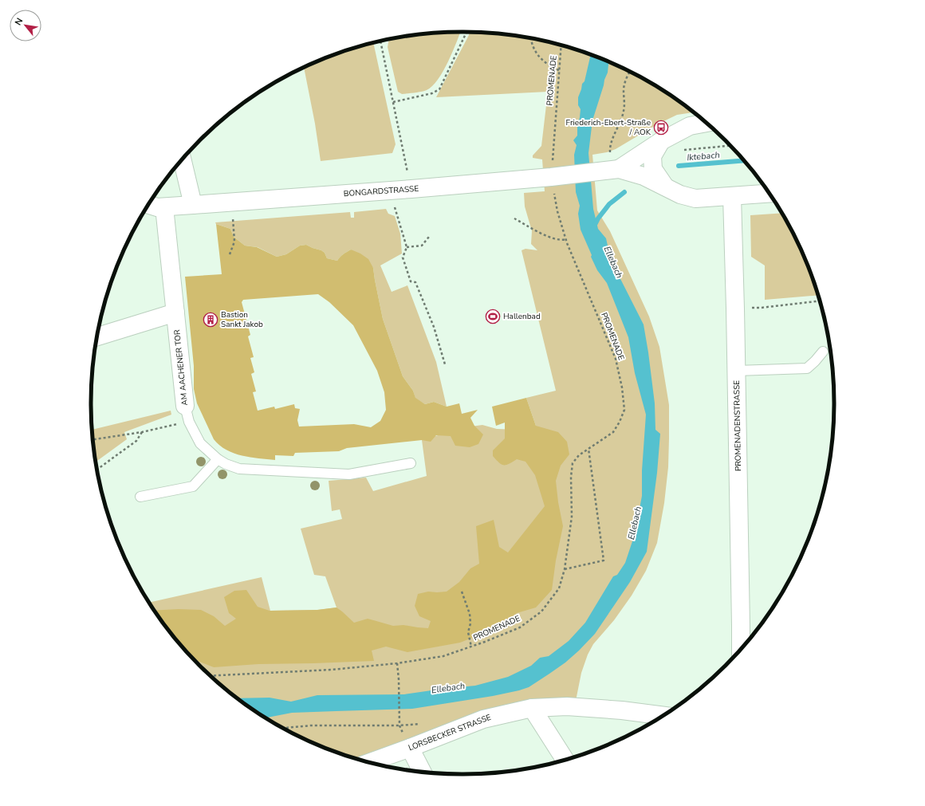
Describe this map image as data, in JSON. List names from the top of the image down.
{
  "streets": {
    "street": [
      "BONGARDSTRASSE",
      "AM AACHENER TOR",
      "PROMENADENSTRASSE",
      "LORSBECKER STRASSE"
    ],
    "path": ["PROMENADE"]
  },
  "crossings": [
    ["PROMENADE", "BONGARDSTRASSE"],
    ["BONGARDSTRASSE", "AM AACHENER TOR"]
  ],
  "water": ["Iktebach", "Ellebach"],
  "places": {
    "bus stop": ["Friederich-Ebert-Straße / AOK"],
    "sports": ["Hallenbad"],
    "building": ["Bastion Sankt Jakob"]
  },
  "north": "top left"
}
